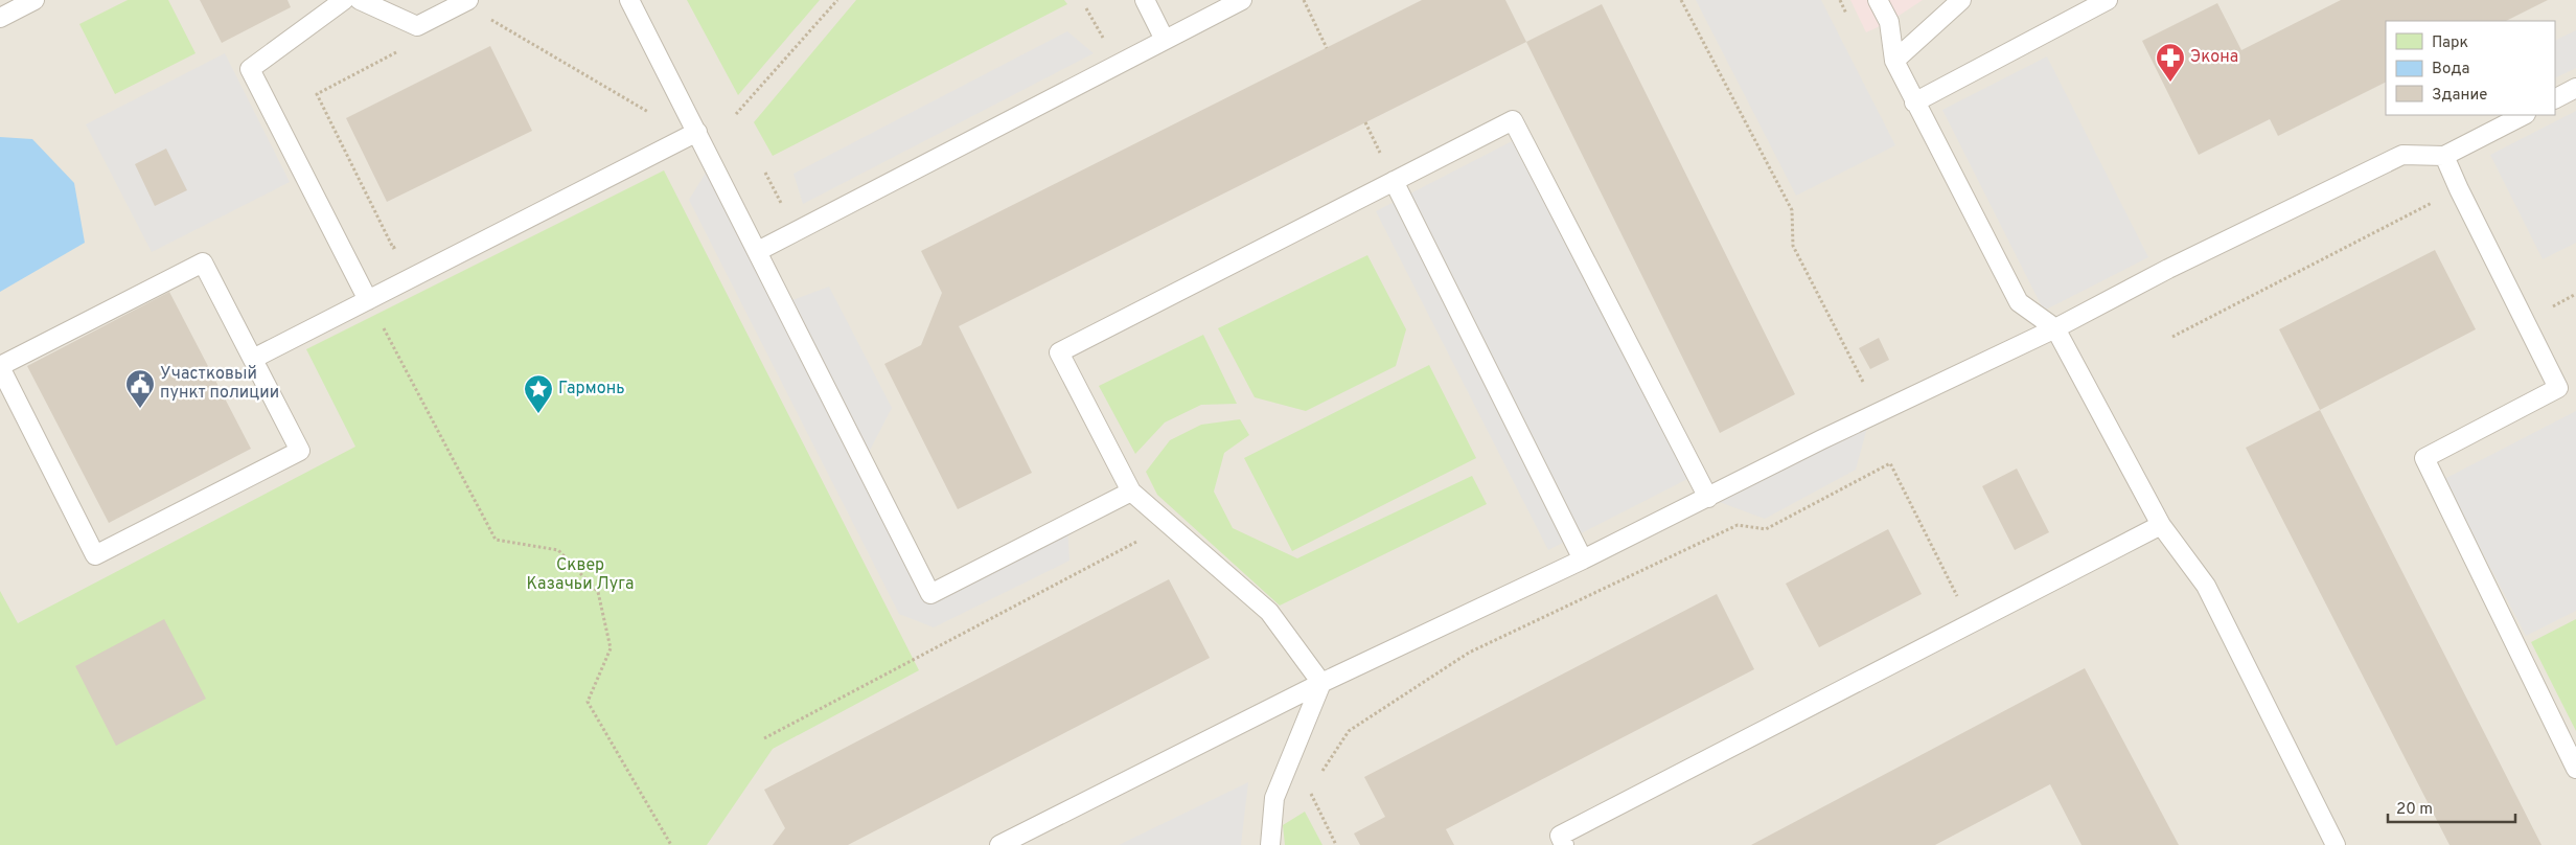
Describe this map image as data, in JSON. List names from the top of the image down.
{
  "parks": ["Сквер Казачьи Луга"],
  "places": {
    "pharmacy": ["Экона"],
    "public building": ["Участковый пункт полиции"],
    "place": ["Гармонь"]
  },
  "legend": ["Парк", "Вода", "Здание"],
  "scale_bar": "20 m"
}
